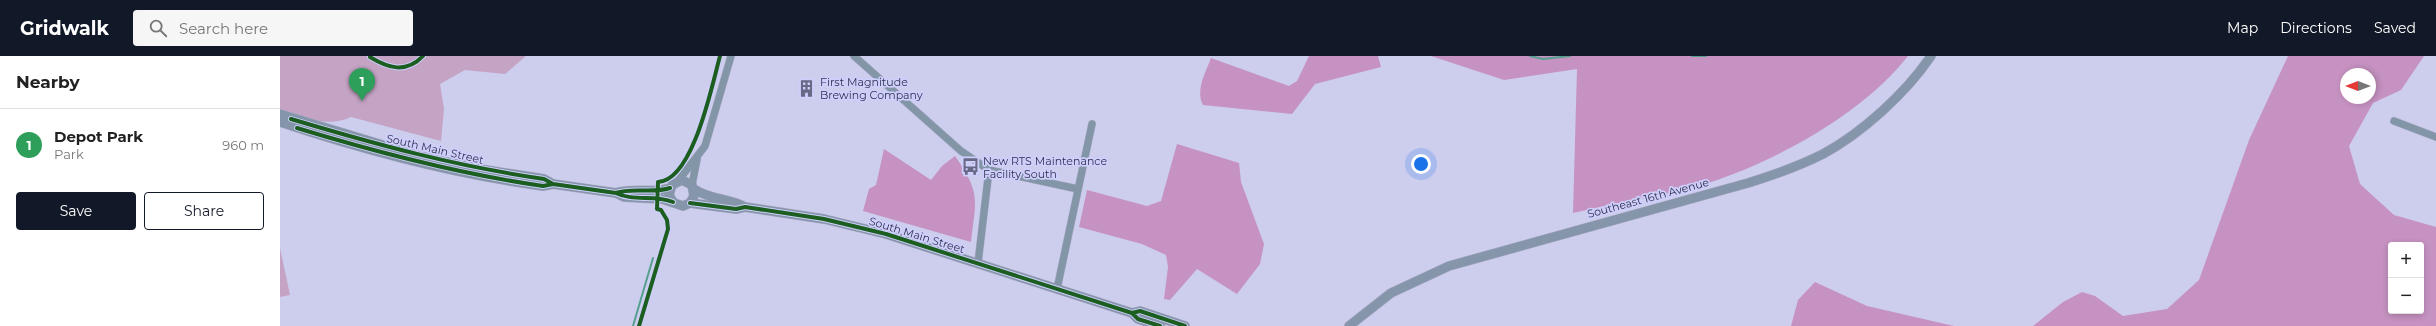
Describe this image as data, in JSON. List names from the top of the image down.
{
  "streets": {
    "main road": ["South Main Street", "Southeast 16th Avenue"]
  },
  "places": {
    "building": ["First Magnitude Brewing Company"],
    "bus stop": ["New RTS Maintenance Facility South"]
  },
  "north": "left",
  "page": {
    "header": "Gridwalk",
    "search": "Search here",
    "nav": ["Map", "Directions", "Saved"],
    "heading": "Nearby",
    "pins": "1",
    "list": [
      {
        "mark": "1",
        "name": "Depot Park",
        "note": "Park",
        "value": "960 m"
      }
    ],
    "buttons": ["Save", "Share"],
    "map_buttons": ["+", "−"]
  }
}
